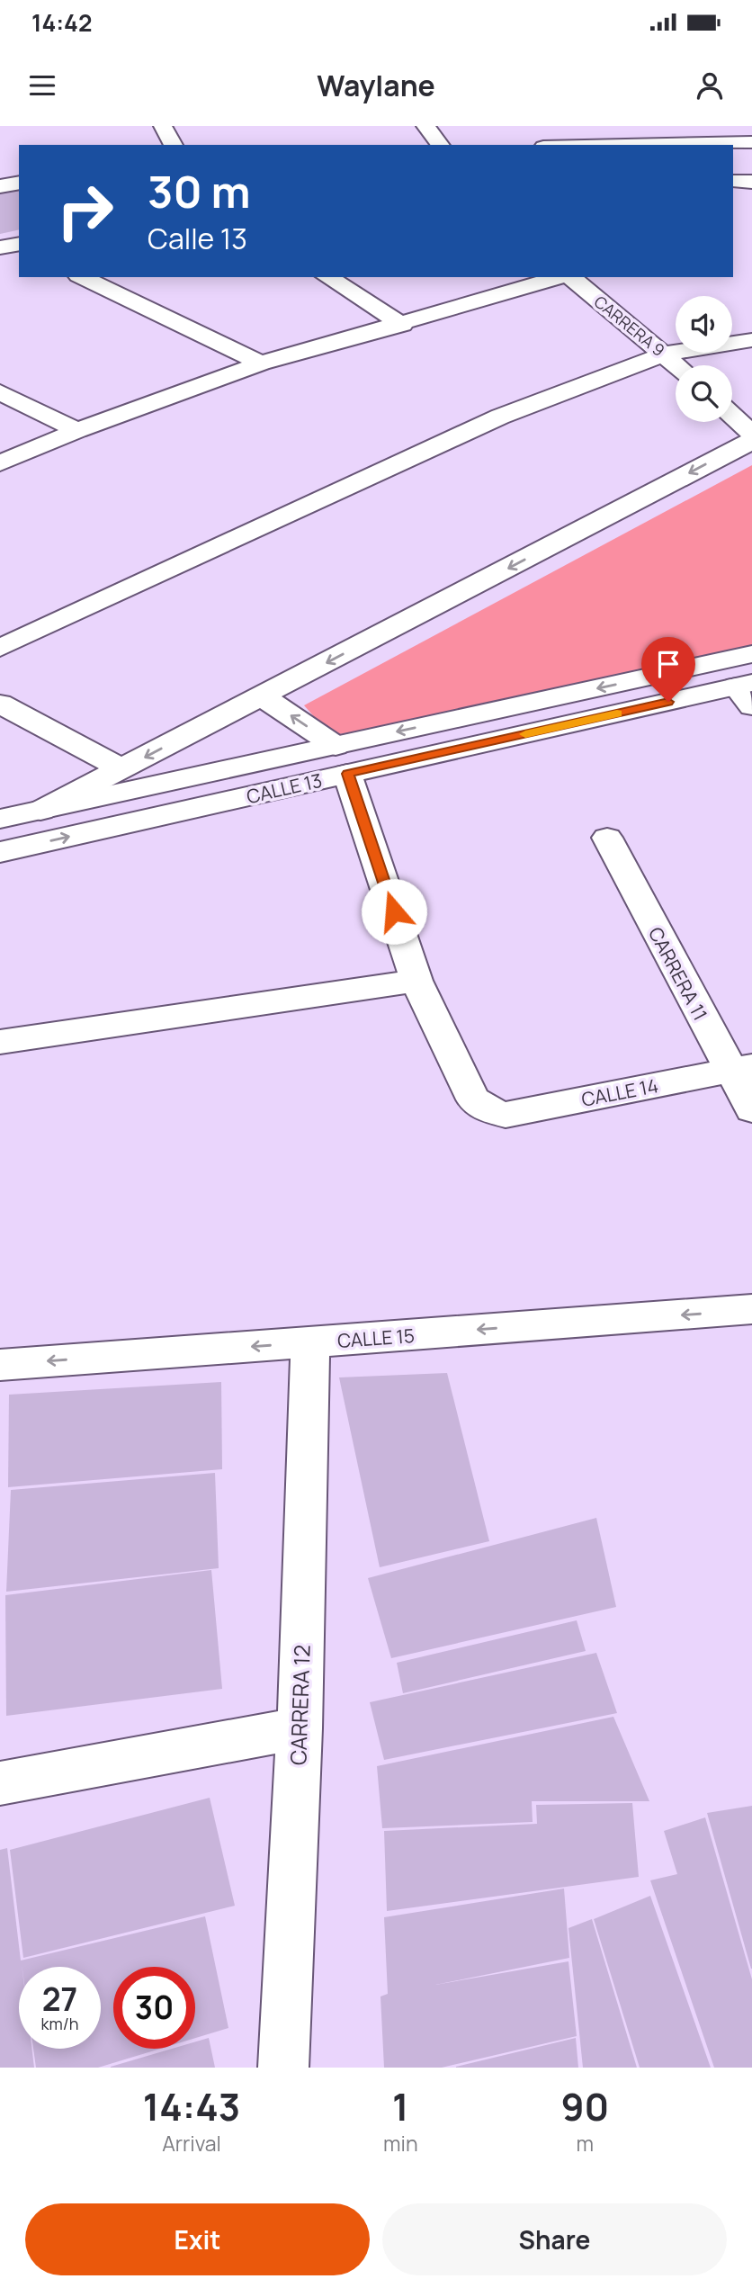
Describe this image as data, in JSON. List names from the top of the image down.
{
  "streets": {
    "street": [
      "CARRERA 9",
      "CALLE 13",
      "CARRERA 11",
      "CALLE 14",
      "CALLE 15",
      "CARRERA 12"
    ]
  },
  "crossings": [
    ["CARRERA 11", "CALLE 14"],
    ["CALLE 15", "CARRERA 12"]
  ],
  "one_way": ["CALLE 15"],
  "page": {
    "status": "14:42",
    "header": "Waylane",
    "turn": ["30 m", "Calle 13"],
    "speed": "27 km/h",
    "limit": "30",
    "eta": [
      "14:43",
      "Arrival",
      "1",
      "min",
      "90",
      "m"
    ],
    "buttons": ["Exit", "Share"]
  }
}
